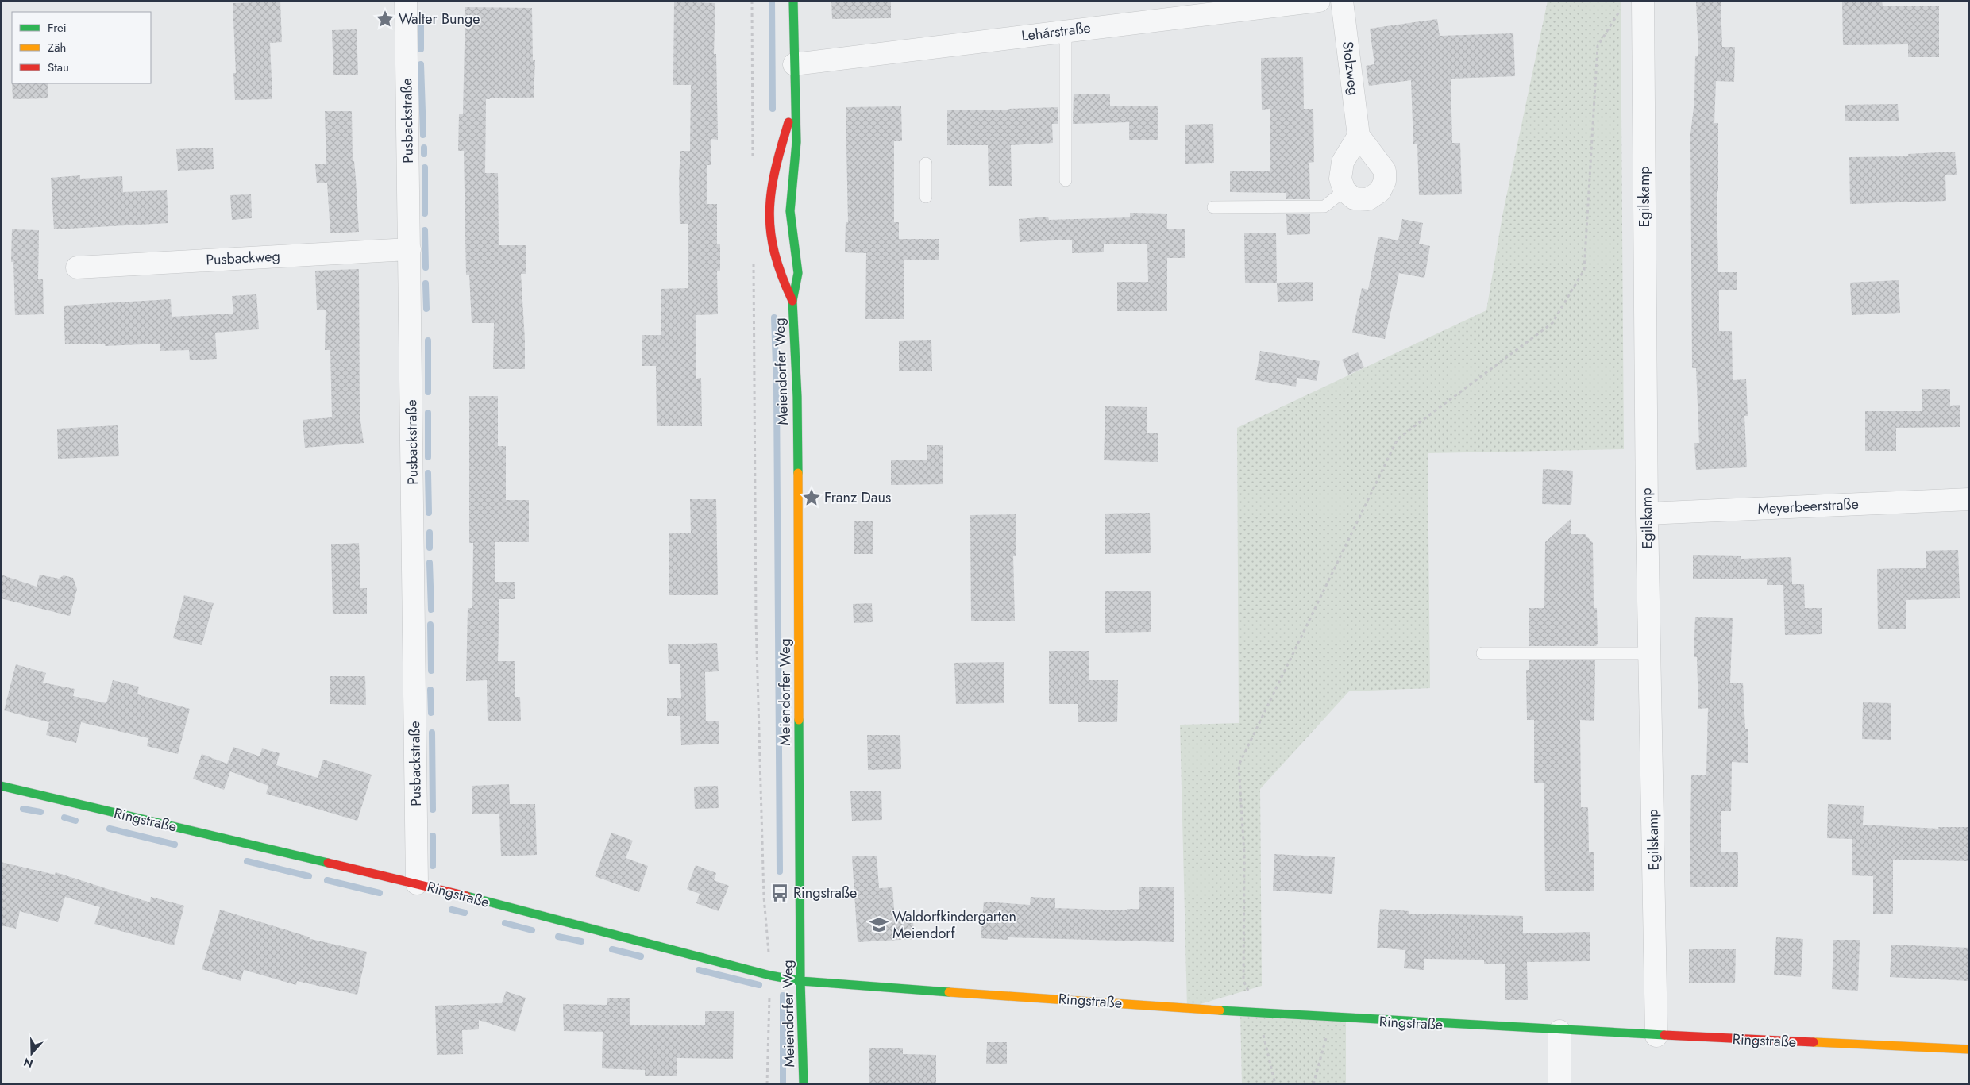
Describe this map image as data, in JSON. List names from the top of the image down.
{
  "streets": {
    "street": [
      "Lehárstraße",
      "Stolzweg",
      "Pusbackstraße",
      "Egilskamp",
      "Pusbackweg",
      "Meiendorfer Weg",
      "Meyerbeerstraße",
      "Ringstraße"
    ]
  },
  "crossings": [
    ["Lehárstraße", "Meiendorfer Weg"],
    ["Pusbackstraße", "Pusbackweg"],
    ["Pusbackstraße", "Ringstraße"],
    ["Egilskamp", "Meyerbeerstraße"],
    ["Egilskamp", "Ringstraße"],
    ["Meiendorfer Weg", "Ringstraße"]
  ],
  "places": {
    "place": ["Walter Bunge", "Franz Daus"],
    "bus stop": ["Ringstraße"],
    "school or university": ["Waldorfkindergarten Meiendorf"]
  },
  "legend": ["Frei", "Zäh", "Stau"],
  "north": "bottom"
}
